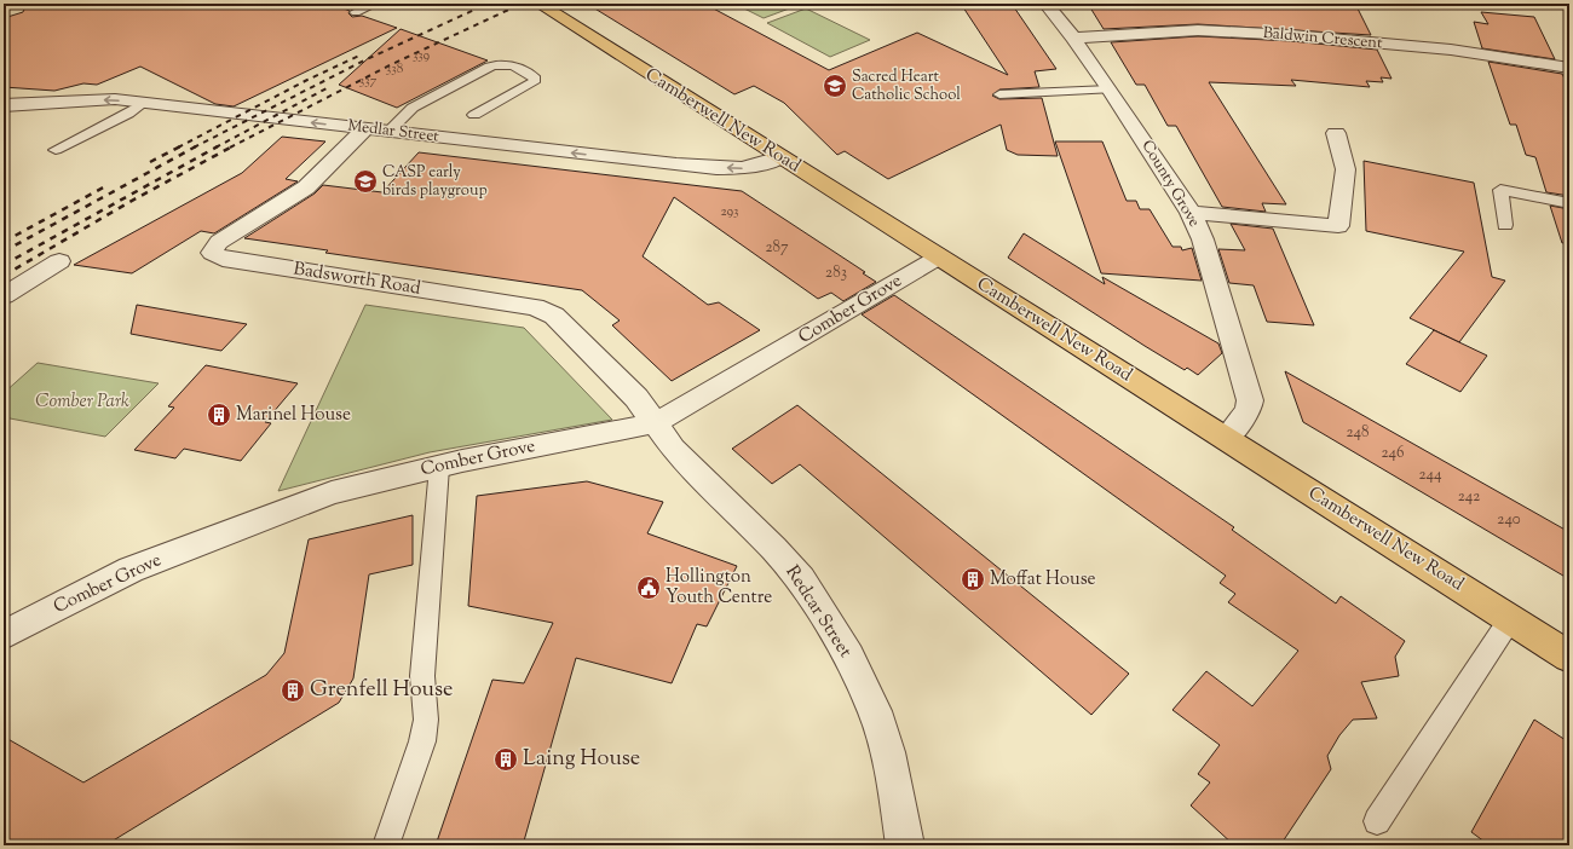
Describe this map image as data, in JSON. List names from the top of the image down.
{
  "streets": {
    "highway": ["Camberwell New Road"],
    "street": [
      "Baldwin Crescent",
      "Medlar Street",
      "County Grove",
      "Badsworth Road",
      "Comber Grove",
      "Redcar Street"
    ]
  },
  "crossings": [
    ["Baldwin Crescent", "County Grove"],
    ["Camberwell New Road", "Medlar Street"],
    ["Camberwell New Road", "County Grove"],
    ["Camberwell New Road", "Comber Grove"],
    ["Medlar Street", "Badsworth Road"],
    ["Badsworth Road", "Comber Grove"],
    ["Badsworth Road", "Redcar Street"],
    ["Comber Grove", "Redcar Street"]
  ],
  "one_way": ["Medlar Street"],
  "parks": ["Comber Park"],
  "places": {
    "school or university": ["Sacred Heart Catholic School", "CASP early birds playgroup"],
    "building": [
      "Marinel House",
      "Moffat House",
      "Grenfell House",
      "Laing House"
    ],
    "public building": ["Hollington Youth Centre"]
  },
  "house_numbers": [
    "339",
    "338",
    "337",
    "293",
    "287",
    "283",
    "248",
    "246",
    "244",
    "242",
    "240"
  ]
}
